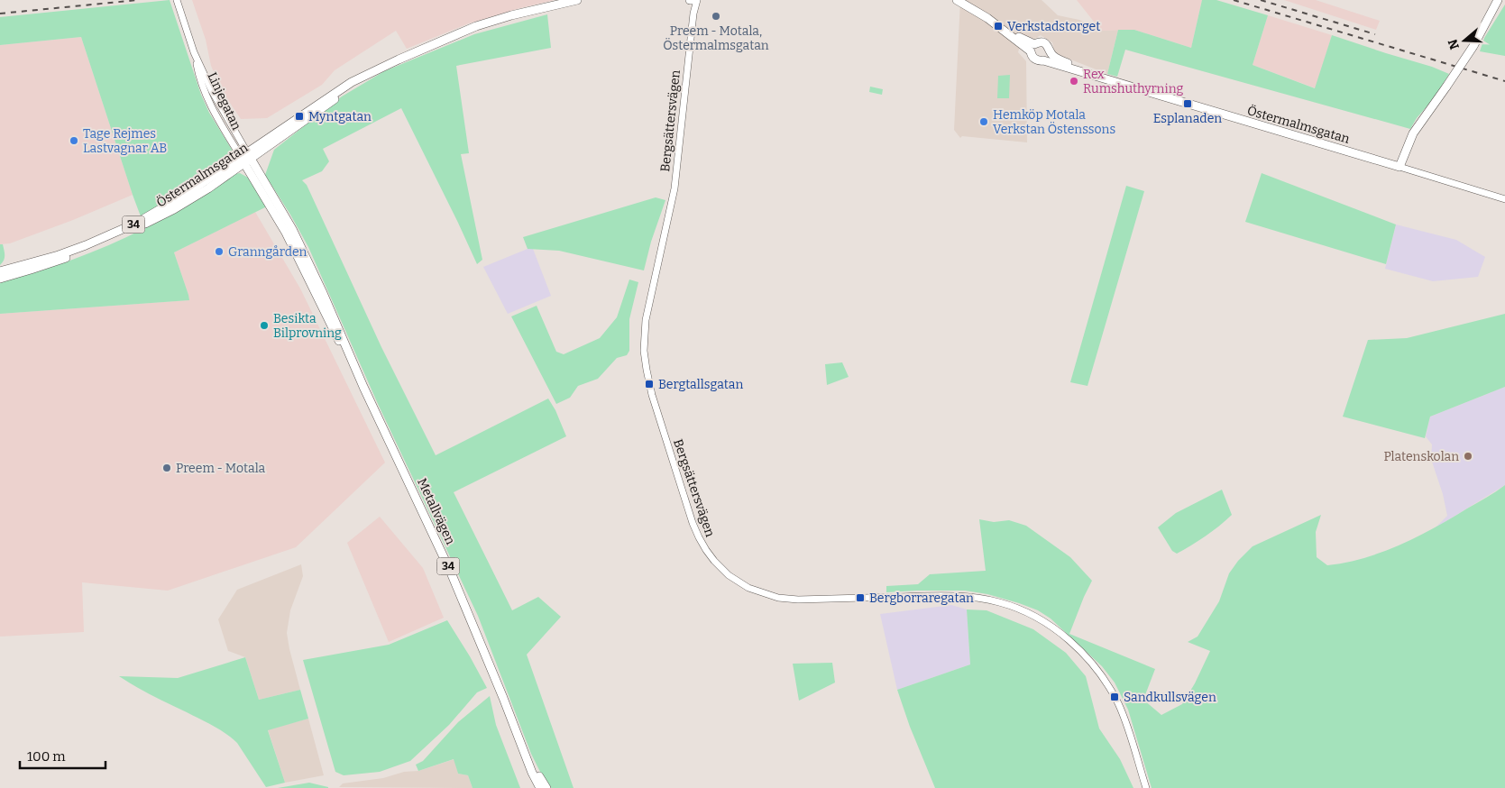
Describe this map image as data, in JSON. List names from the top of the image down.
{
  "streets": {
    "main road": ["Östermalmsgatan", "34", "Metallvägen"],
    "street": ["Linjegatan", "Bergsättersvägen"]
  },
  "crossings": [
    ["Linjegatan", "Östermalmsgatan"],
    ["Linjegatan", "Metallvägen"],
    ["Östermalmsgatan", "Metallvägen"]
  ],
  "places": {
    "other": [
      "Preem - Motala, Östermalmsgatan",
      "Rex Rumshuthyrning",
      "Hemköp Motala Verkstan Östenssons",
      "Tage Rejmes Lastvagnar AB",
      "Granngården",
      "Besikta Bilprovning",
      "Platenskolan",
      "Preem - Motala"
    ],
    "transit": [
      "Verkstadstorget",
      "Esplanaden",
      "Myntgatan",
      "Bergtallsgatan",
      "Bergborraregatan",
      "Sandkullsvägen"
    ]
  },
  "scale_bar": "100 m",
  "north": "left"
}
